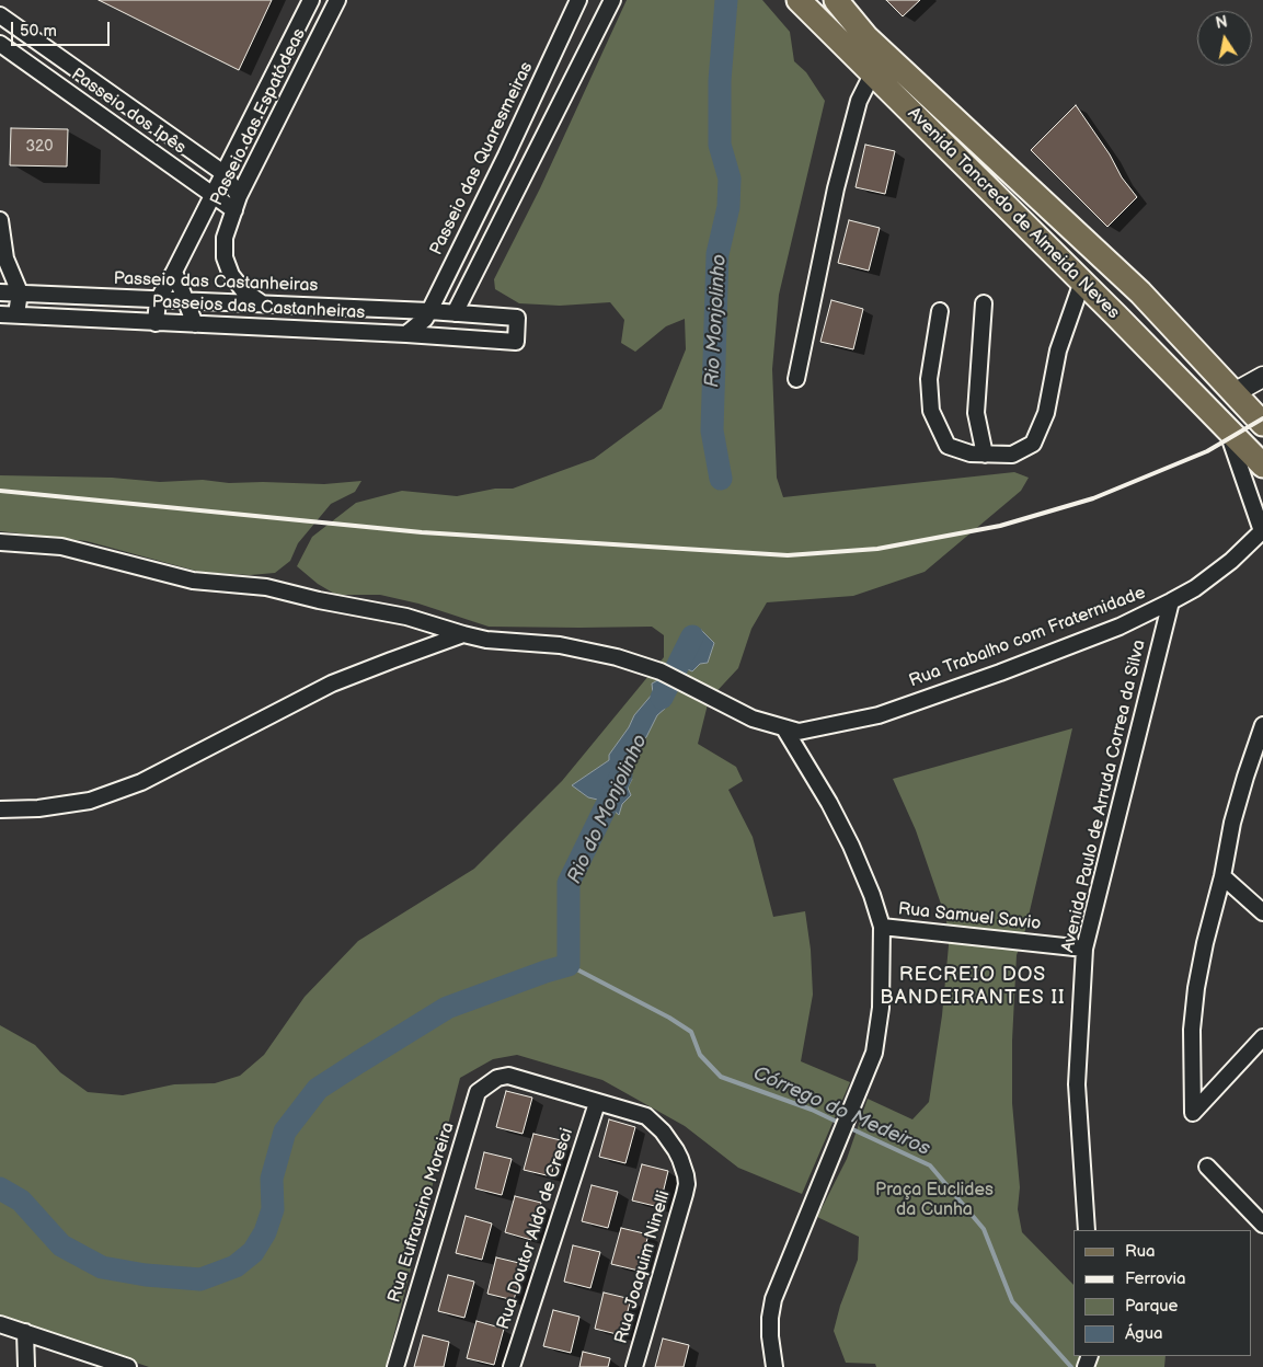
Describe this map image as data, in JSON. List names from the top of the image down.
{
  "streets": {
    "main road": ["Avenida Tancredo de Almeida Neves"],
    "street": [
      "Passeio dos Ipês",
      "Passeio das Espatódeas",
      "Passeio das Quaresmeiras",
      "Passeio das Castanheiras",
      "Passeios das Castanheiras",
      "Rua Trabalho com Fraternidade",
      "Avenida Paulo de Arruda Correa da Silva",
      "Rua Samuel Savio",
      "Rua Eufrauzino Moreira",
      "Rua Doutor Aldo de Cresci",
      "Rua Joaquim Ninelli"
    ]
  },
  "crossings": [
    ["Passeio dos Ipês", "Passeio das Espatódeas"],
    ["Passeio das Espatódeas", "Passeio das Castanheiras"],
    ["Passeio das Quaresmeiras", "Passeio das Castanheiras"],
    ["Passeio das Quaresmeiras", "Passeios das Castanheiras"],
    ["Avenida Tancredo de Almeida Neves", "Rua Trabalho com Fraternidade"],
    ["Rua Trabalho com Fraternidade", "Avenida Paulo de Arruda Correa da Silva"],
    ["Avenida Paulo de Arruda Correa da Silva", "Rua Samuel Savio"],
    ["Rua Eufrauzino Moreira", "Rua Joaquim Ninelli"],
    ["Rua Doutor Aldo de Cresci", "Rua Joaquim Ninelli"]
  ],
  "districts": ["RECREIO DOS BANDEIRANTES II"],
  "water": ["Rio Monjolinho", "Rio do Monjolinho", "Córrego do Medeiros"],
  "parks": ["Praça Euclides da Cunha"],
  "house_numbers": ["320"],
  "legend": [
    "Rua",
    "Ferrovia",
    "Parque",
    "Água"
  ],
  "scale_bar": "50 m",
  "north": "top"
}
